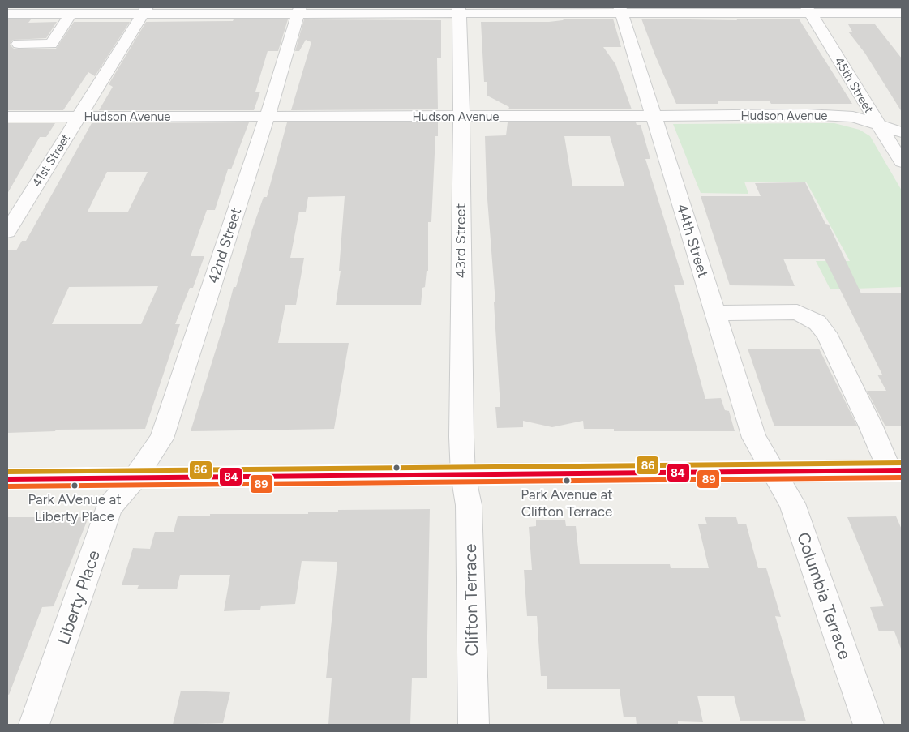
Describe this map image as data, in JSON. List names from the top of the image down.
{
  "streets": {
    "street": [
      "45th Street",
      "Hudson Avenue",
      "41st Street",
      "43rd Street",
      "44th Street",
      "42nd Street",
      "Columbia Terrace",
      "Liberty Place",
      "Clifton Terrace"
    ]
  },
  "crossings": [
    ["45th Street", "Hudson Avenue"],
    ["Hudson Avenue", "41st Street"],
    ["Hudson Avenue", "43rd Street"],
    ["Hudson Avenue", "44th Street"],
    ["Hudson Avenue", "42nd Street"],
    ["43rd Street", "Clifton Terrace"],
    ["44th Street", "Columbia Terrace"],
    ["42nd Street", "Liberty Place"]
  ],
  "places": ["Park Avenue at Clifton Terrace", "Park AVenue at Liberty Place"],
  "lines": ["transit line 86", "transit line 84", "transit line 89"]
}
